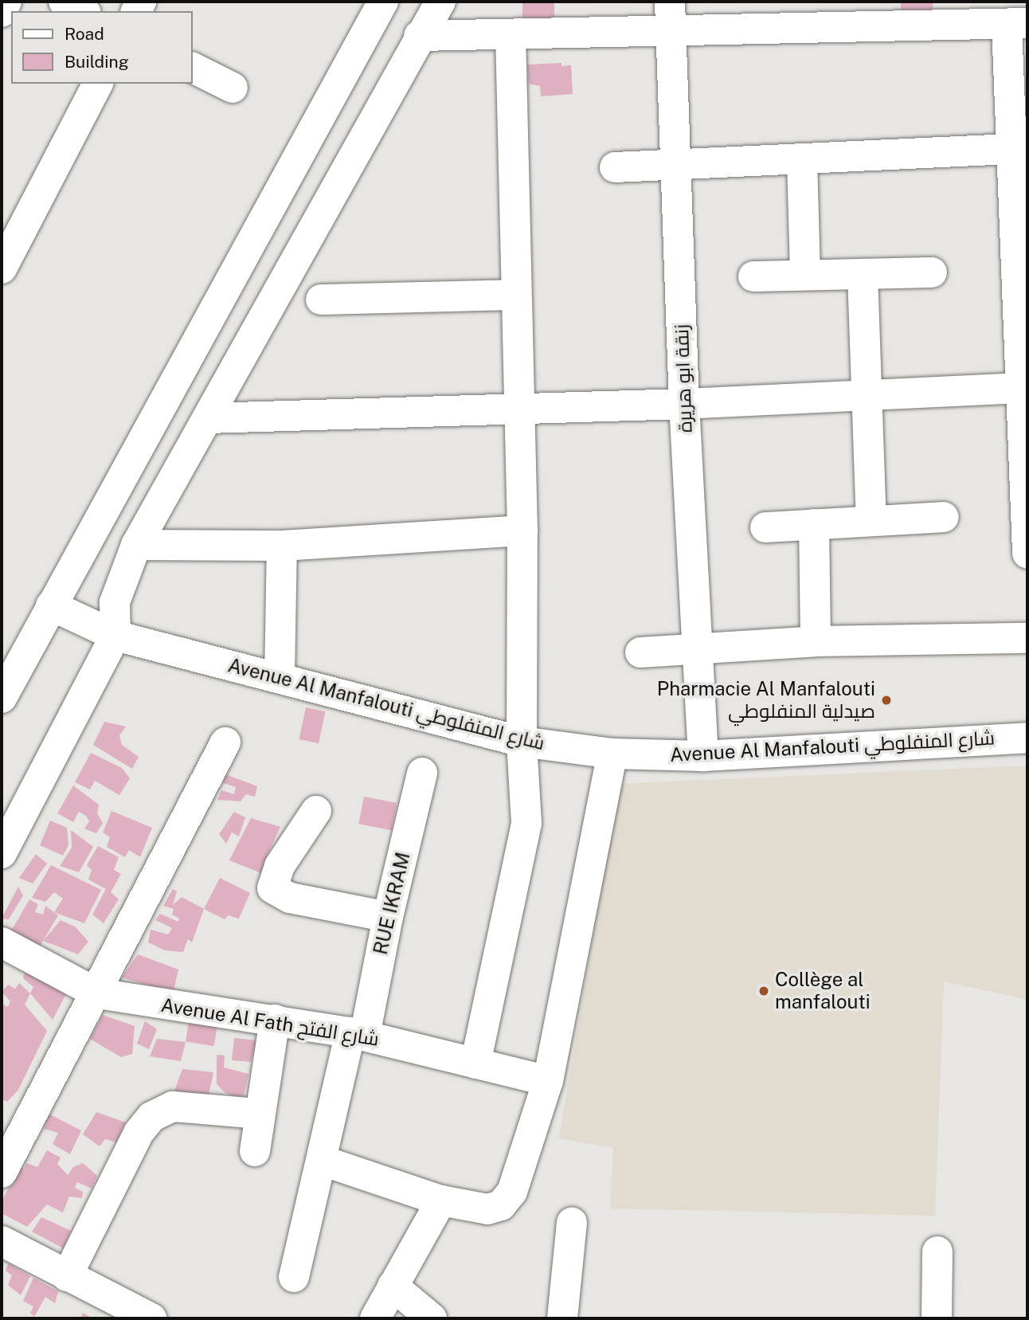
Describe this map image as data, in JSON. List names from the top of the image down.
{
  "streets": {
    "street": [
      "زنقة ابو هريرة",
      "Avenue Al Manfalouti شارع المنفلوطي",
      "RUE IKRAM",
      "Avenue Al Fath شارع الفتح"
    ]
  },
  "crossings": [
    ["زنقة ابو هريرة", "Avenue Al Manfalouti شارع المنفلوطي"],
    ["RUE IKRAM", "Avenue Al Fath شارع الفتح"]
  ],
  "places": ["Pharmacie Al Manfalouti صيدلية المنفلوطي", "Collège al manfalouti"],
  "legend": ["Road", "Building"]
}
